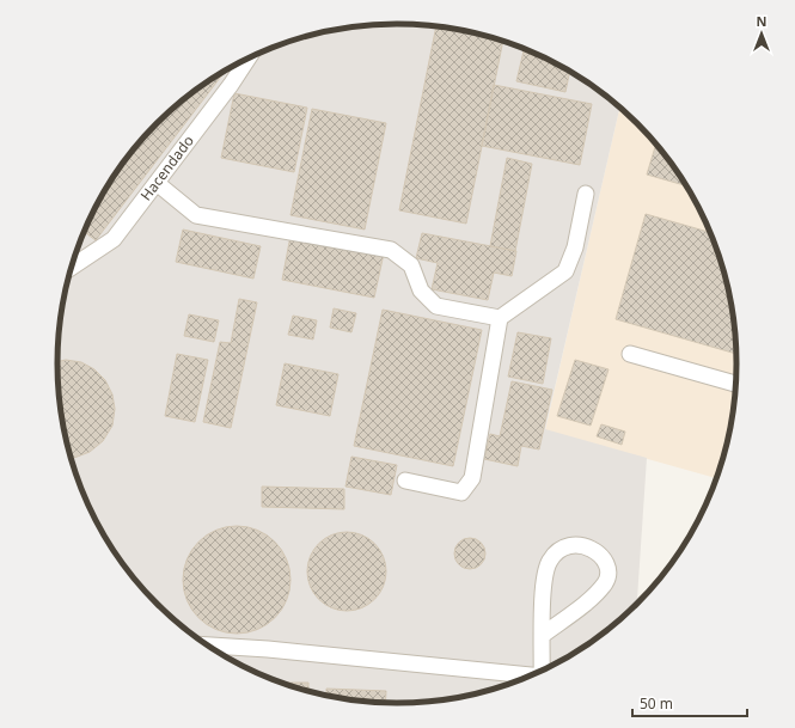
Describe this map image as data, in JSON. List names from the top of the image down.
{
  "streets": {
    "street": ["Hacendado"]
  },
  "scale_bar": "50 m",
  "north": "top"
}
